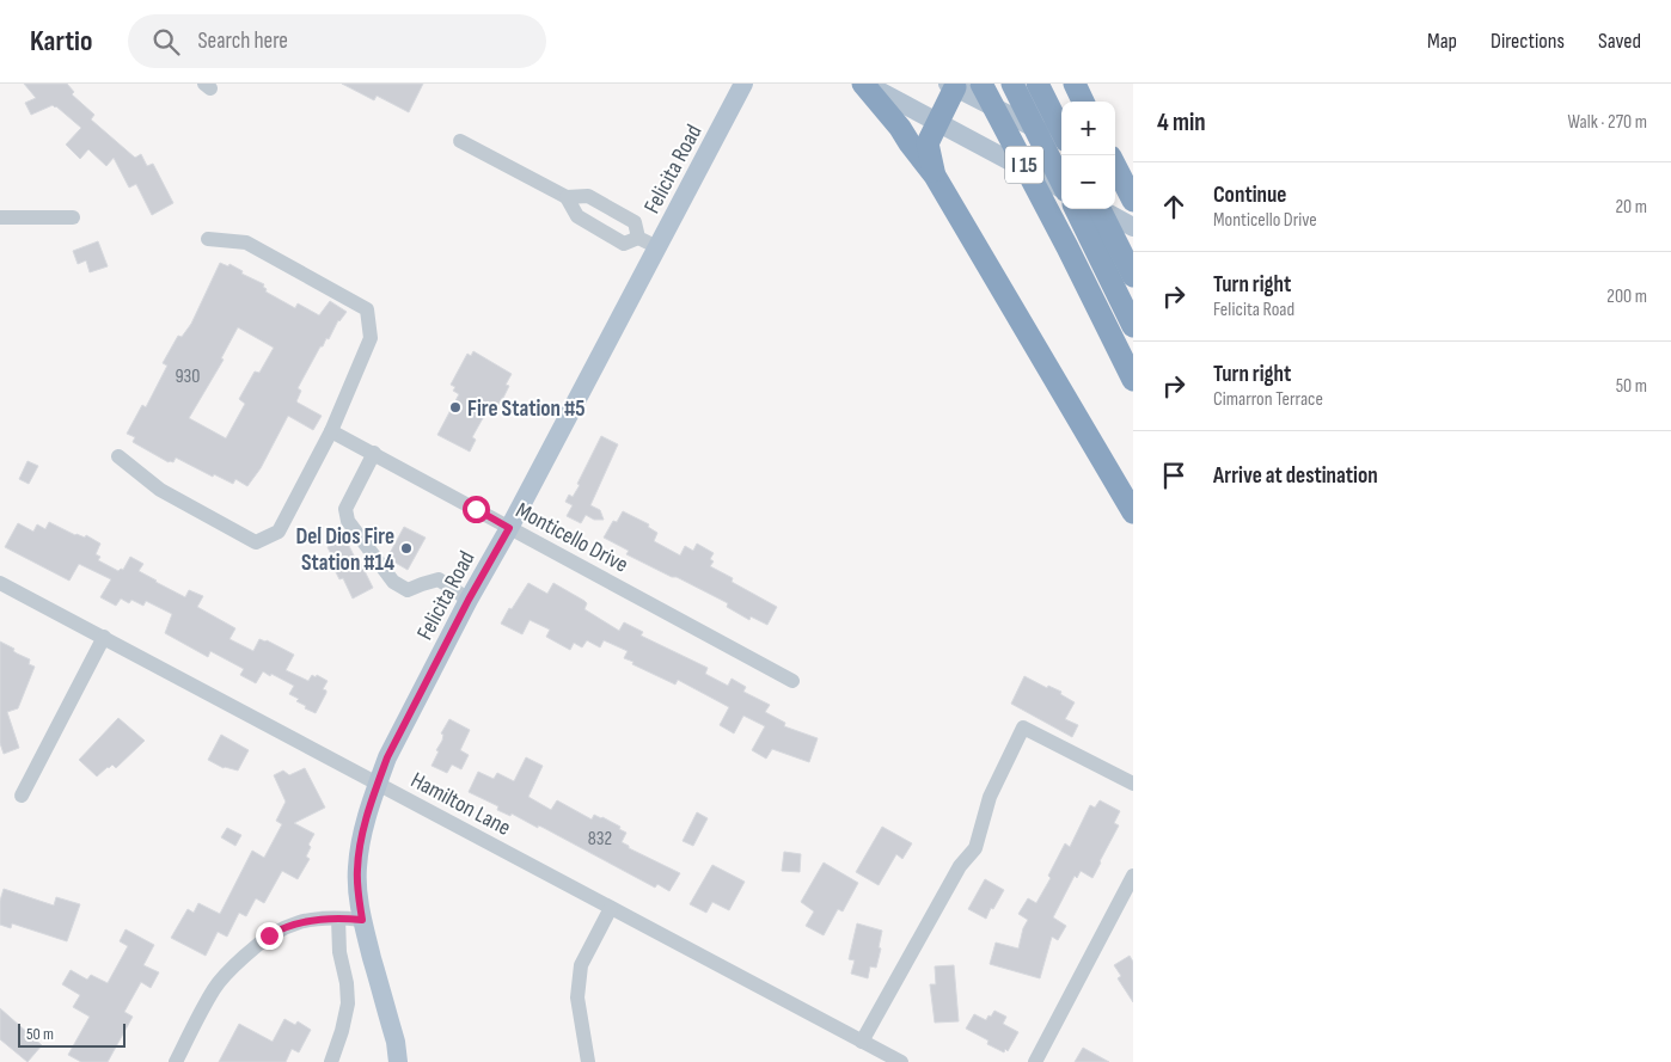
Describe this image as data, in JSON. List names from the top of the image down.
{
  "streets": {
    "highway": ["I 15"],
    "main road": ["Felicita Road"],
    "street": ["Monticello Drive", "Hamilton Lane"]
  },
  "crossings": [
    ["Felicita Road", "Monticello Drive"],
    ["Felicita Road", "Hamilton Lane"]
  ],
  "places": ["Fire Station #5", "Del Dios Fire Station #14"],
  "house_numbers": ["930", "832"],
  "scale_bar": "50 m",
  "page": {
    "header": "Kartio",
    "search": "Search here",
    "nav": ["Map", "Directions", "Saved"],
    "heading": ["4 min", "Walk · 270 m"],
    "map_buttons": ["+", "−"],
    "list": [
      ["Continue", "Monticello Drive", "20 m"],
      ["Turn right", "Felicita Road", "200 m"],
      ["Turn right", "Cimarron Terrace", "50 m"],
      "Arrive at destination"
    ],
    "scale": "50 m"
  }
}
